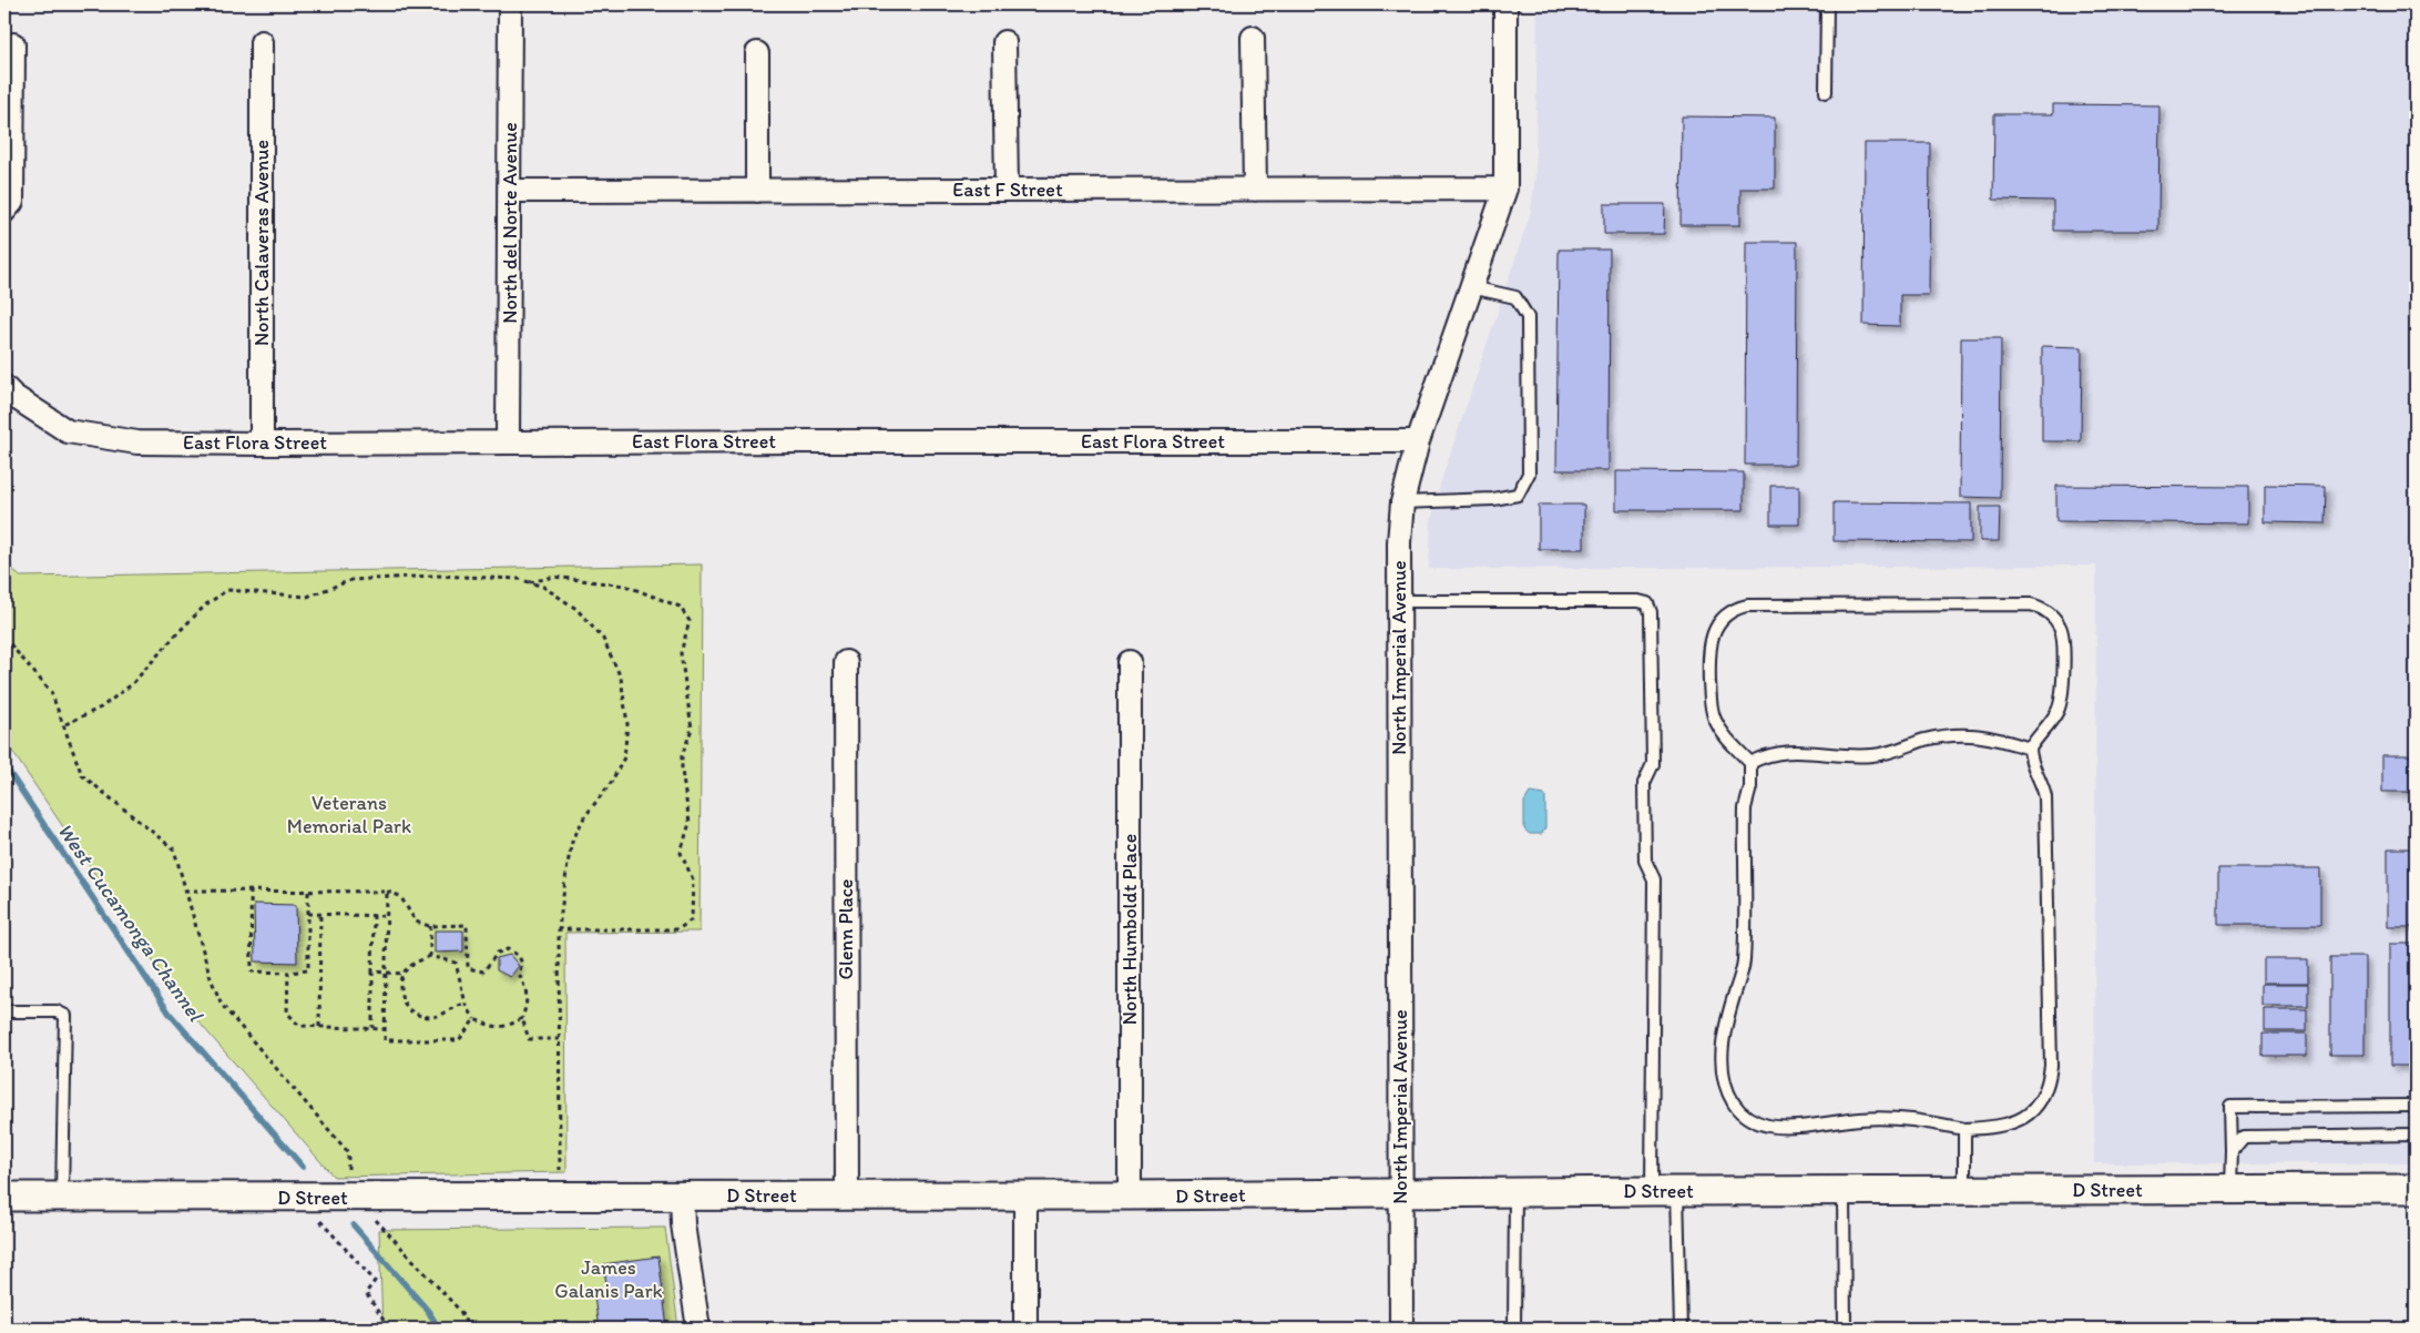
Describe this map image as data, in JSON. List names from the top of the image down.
{
  "streets": {
    "street": [
      "East F Street",
      "North del Norte Avenue",
      "North Calaveras Avenue",
      "East Flora Street",
      "North Imperial Avenue",
      "Glenn Place",
      "North Humboldt Place",
      "D Street"
    ]
  },
  "crossings": [
    ["East F Street", "North del Norte Avenue"],
    ["East F Street", "North Imperial Avenue"],
    ["North del Norte Avenue", "East Flora Street"],
    ["North Calaveras Avenue", "East Flora Street"],
    ["East Flora Street", "North Imperial Avenue"],
    ["North Imperial Avenue", "D Street"],
    ["Glenn Place", "D Street"],
    ["North Humboldt Place", "D Street"]
  ],
  "water": ["West Cucamonga Channel"],
  "parks": ["Veterans Memorial Park", "James Galanis Park"]
}
